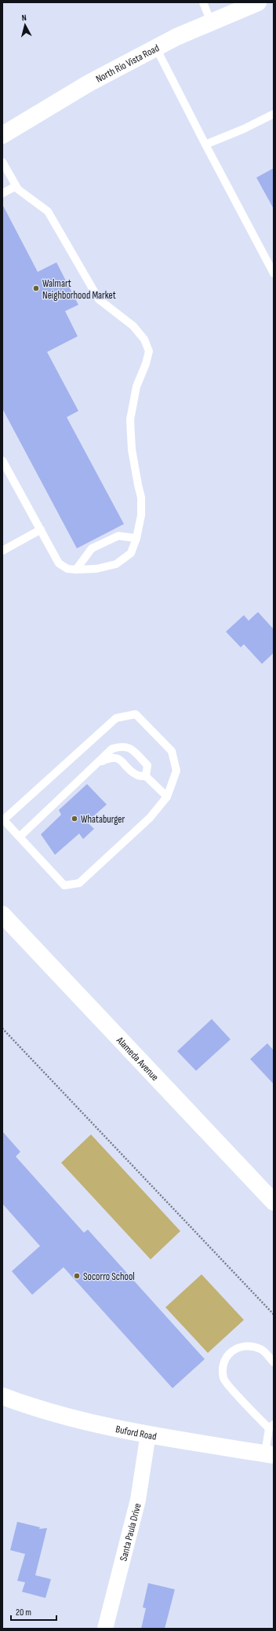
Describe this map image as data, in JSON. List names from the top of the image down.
{
  "streets": {
    "street": [
      "North Rio Vista Road",
      "Alameda Avenue",
      "Buford Road",
      "Santa Paula Drive"
    ]
  },
  "crossings": [
    ["Buford Road", "Santa Paula Drive"]
  ],
  "places": ["Walmart Neighborhood Market", "Whataburger", "Socorro School"],
  "scale_bar": "20 m",
  "north": "top"
}
